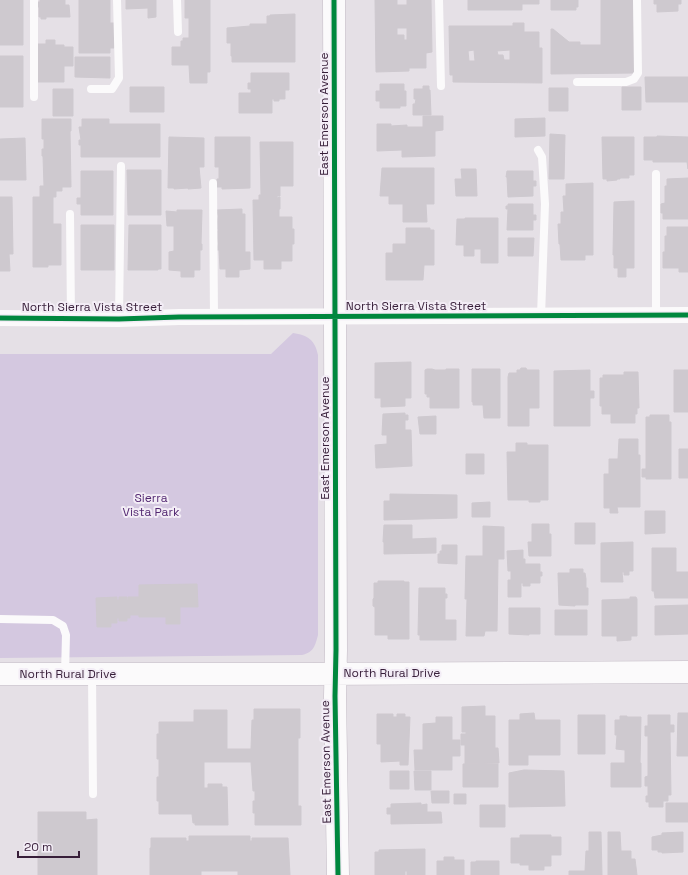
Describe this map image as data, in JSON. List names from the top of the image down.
{
  "streets": {
    "street": ["East Emerson Avenue", "North Sierra Vista Street", "North Rural Drive"]
  },
  "crossings": [
    ["East Emerson Avenue", "North Sierra Vista Street"],
    ["East Emerson Avenue", "North Rural Drive"]
  ],
  "parks": ["Sierra Vista Park"],
  "scale_bar": "20 m"
}
